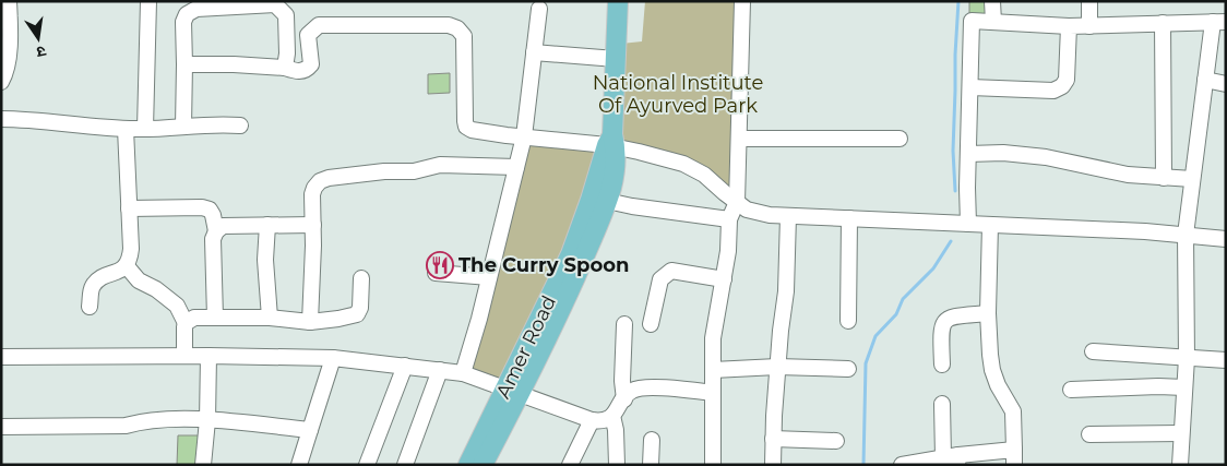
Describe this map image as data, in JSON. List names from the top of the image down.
{
  "streets": {
    "main road": ["Amer Road"]
  },
  "parks": ["National Institute Of Ayurved Park"],
  "places": {
    "restaurant": ["The Curry Spoon"]
  },
  "north": "bottom"
}
